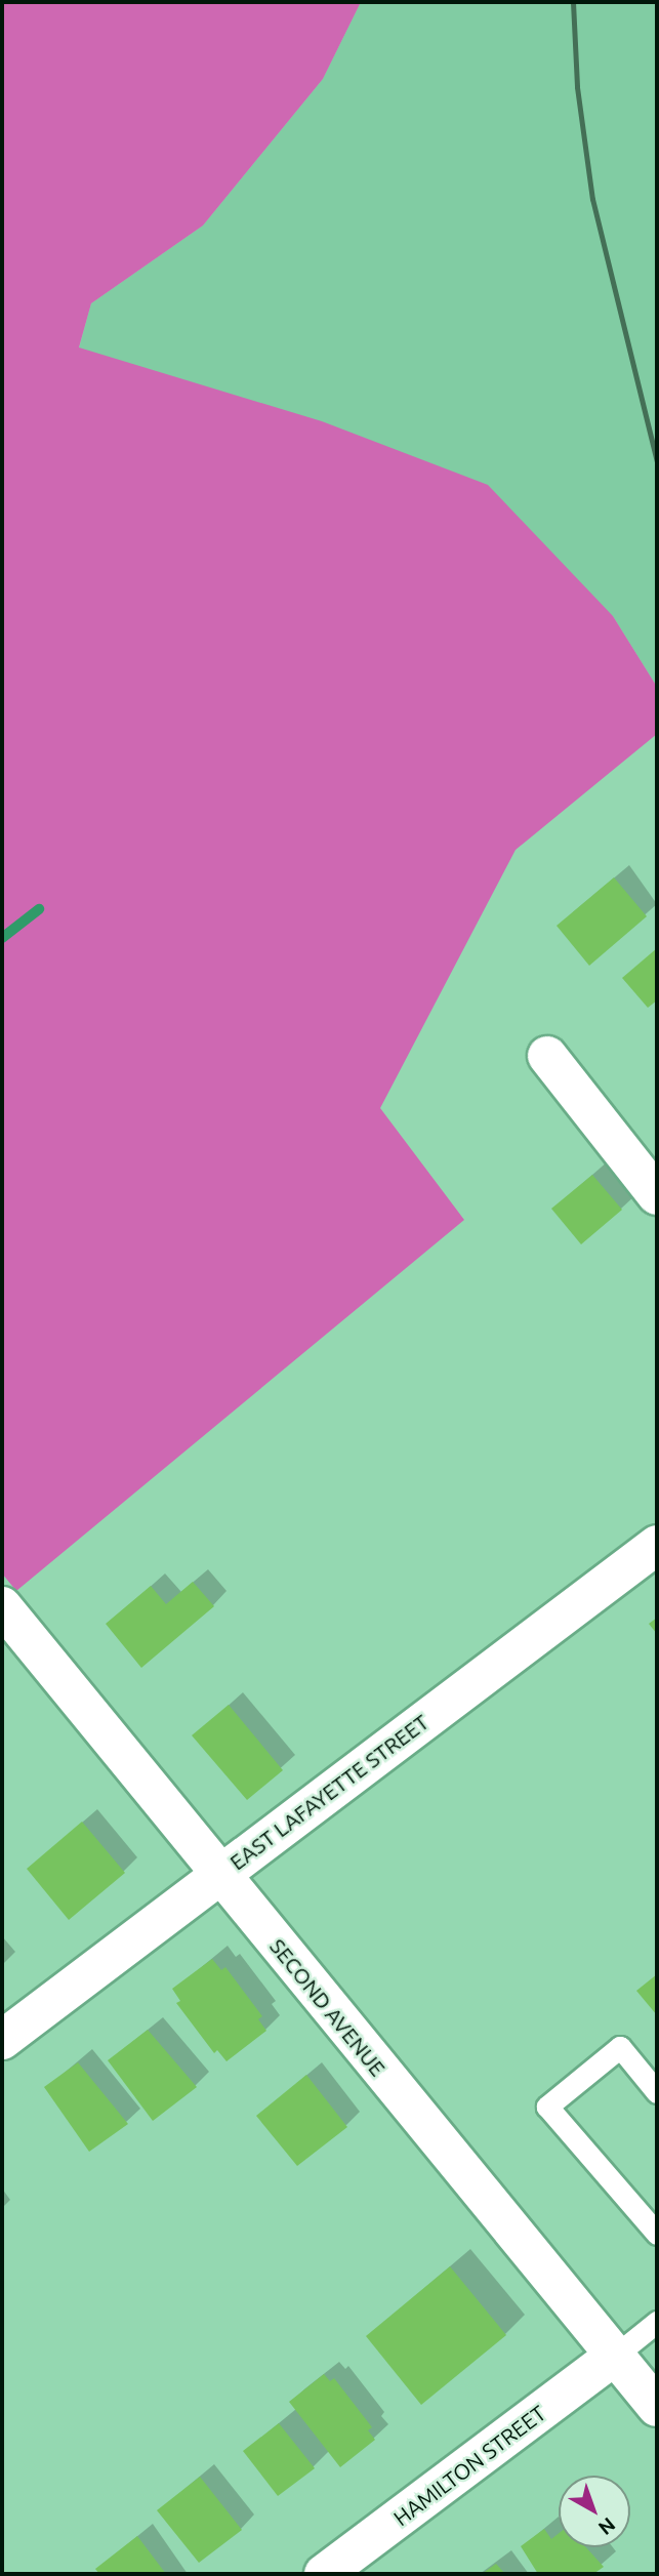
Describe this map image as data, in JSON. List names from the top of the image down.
{
  "streets": {
    "street": ["EAST LAFAYETTE STREET", "SECOND AVENUE", "HAMILTON STREET"]
  },
  "crossings": [
    ["EAST LAFAYETTE STREET", "SECOND AVENUE"],
    ["SECOND AVENUE", "HAMILTON STREET"]
  ],
  "north": "bottom right"
}
